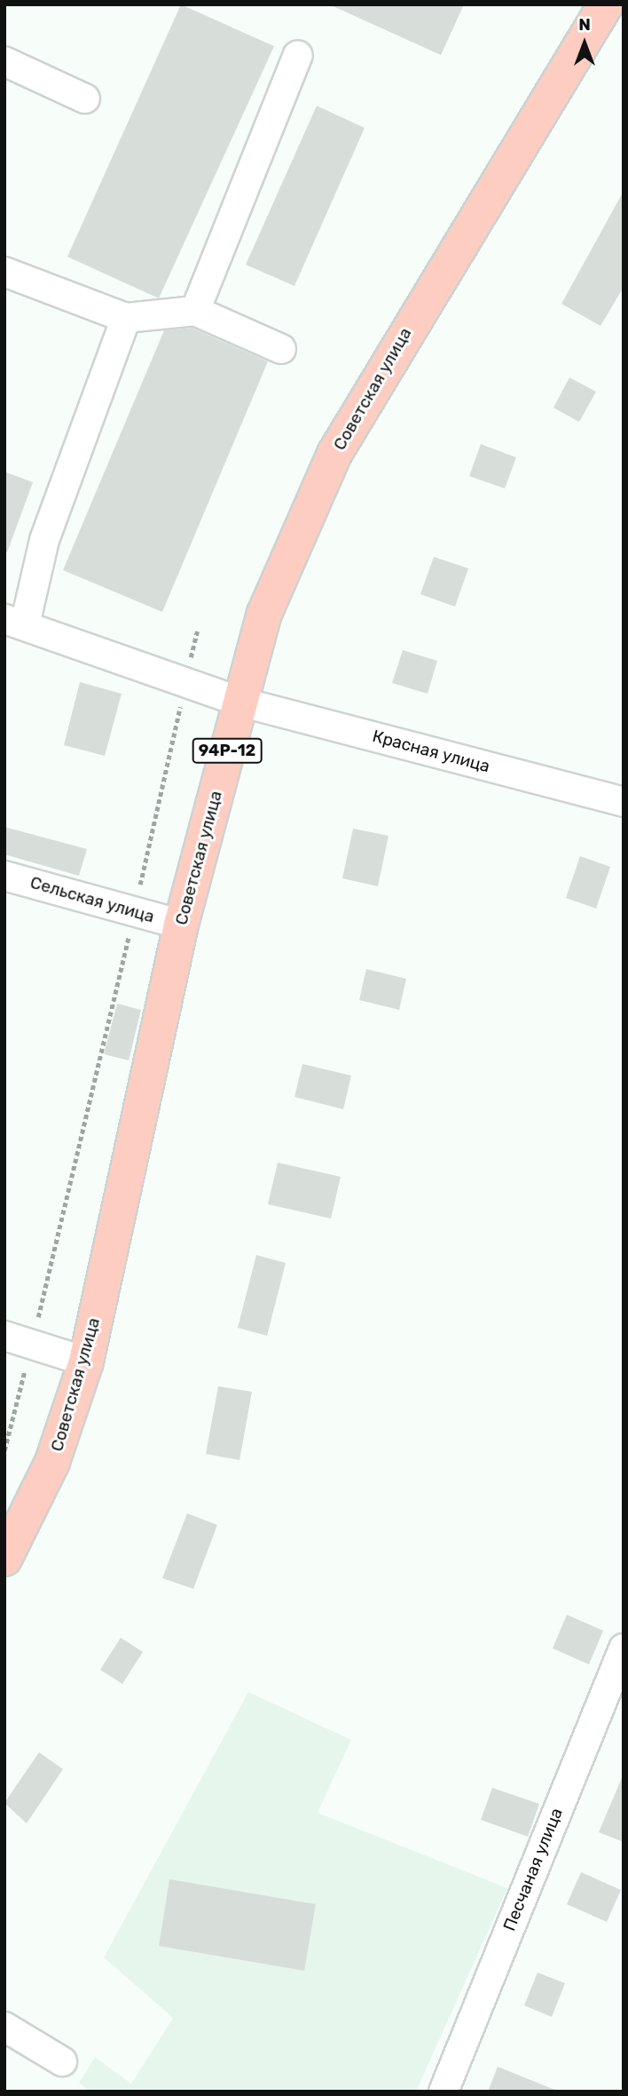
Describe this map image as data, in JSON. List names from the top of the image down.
{
  "streets": {
    "main road": ["Советская улица", "94Р-12"],
    "street": ["Красная улица", "Сельская улица", "Песчаная улица"]
  },
  "crossings": [
    ["Советская улица", "Красная улица"],
    ["Советская улица", "Сельская улица"]
  ],
  "north": "top"
}
